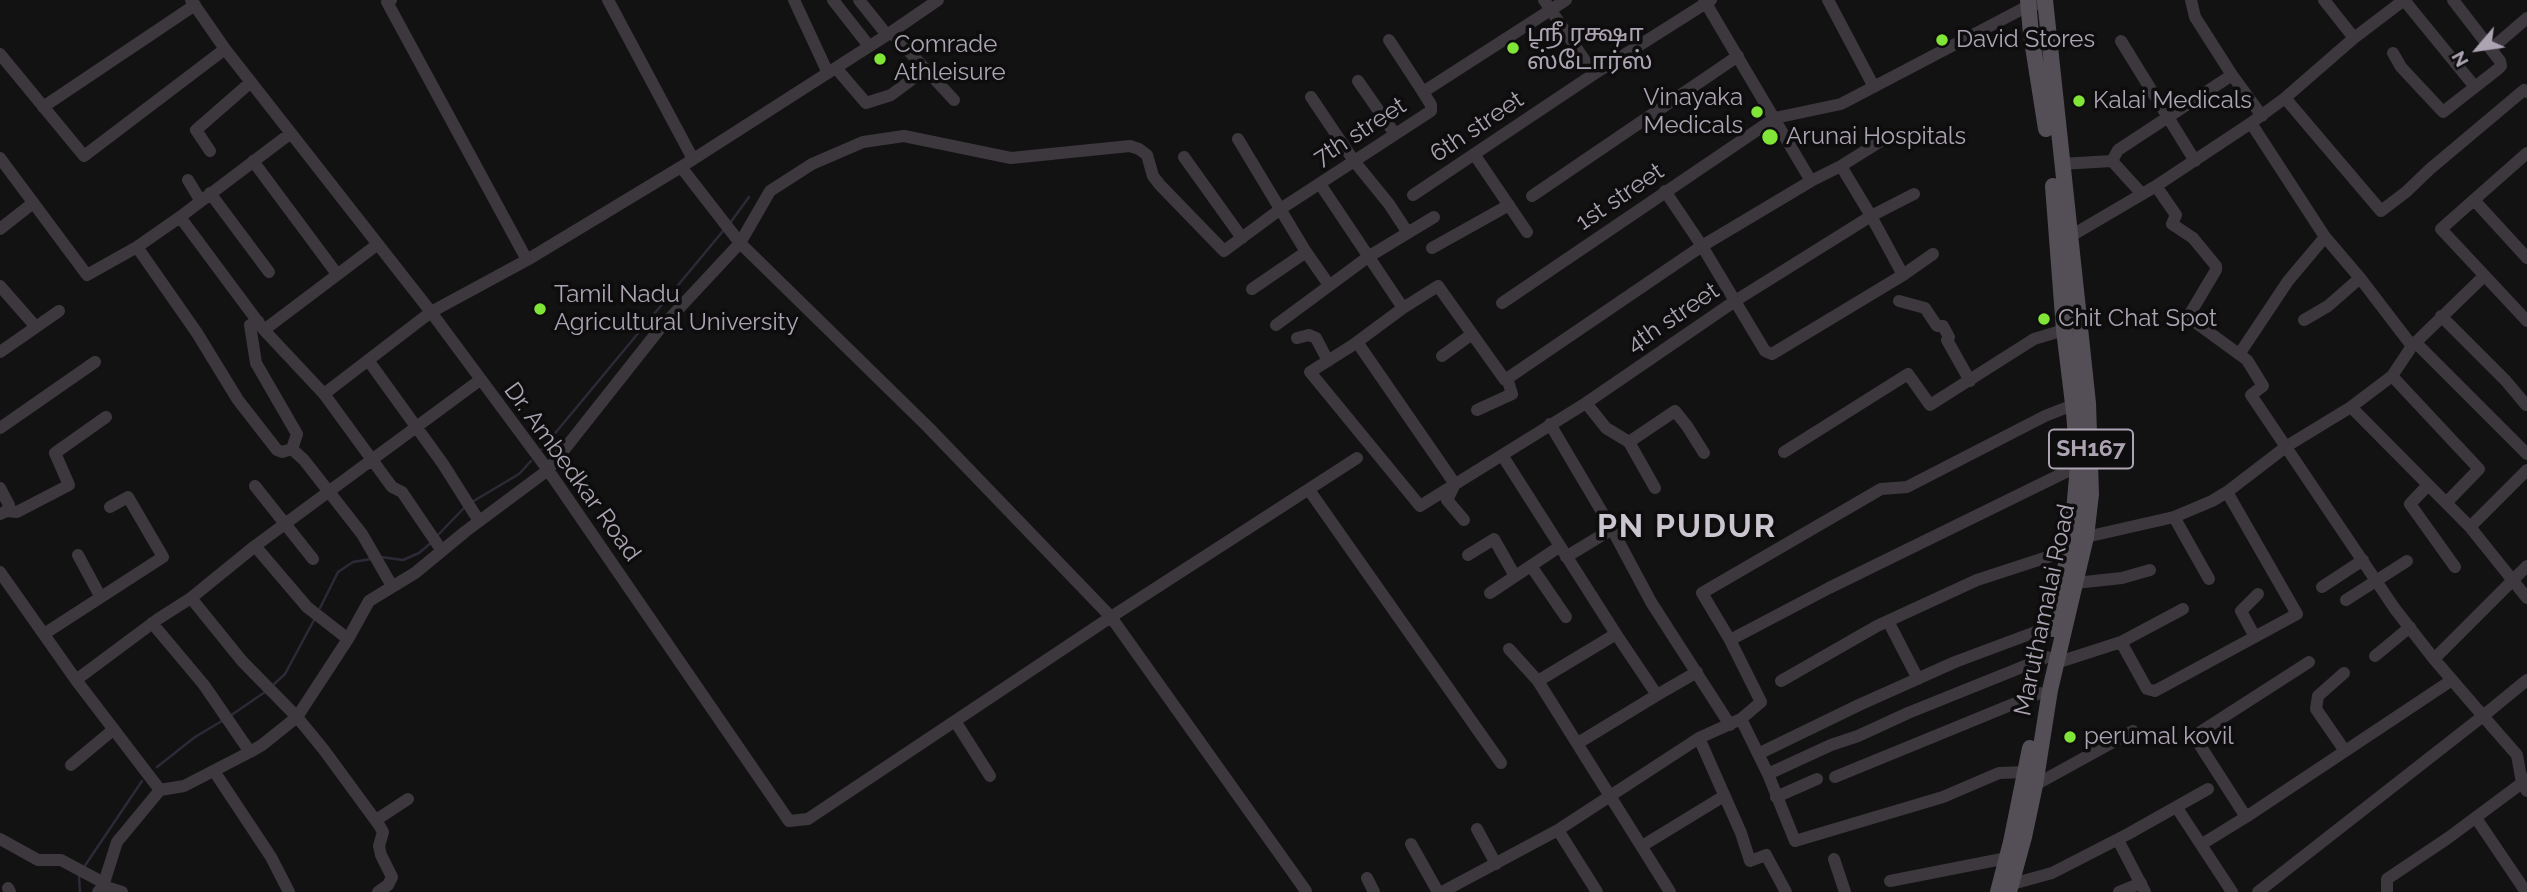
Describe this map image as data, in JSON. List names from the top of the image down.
{
  "streets": {
    "main road": ["SH167", "Maruthamalai Road"],
    "street": [
      "6th street",
      "7th street",
      "1st street",
      "4th street",
      "Dr. Ambedkar Road"
    ]
  },
  "crossings": [
    ["1st street", "Maruthamalai Road"]
  ],
  "districts": ["PN PUDUR"],
  "places": [
    "David Stores",
    "ஶ்ரீ ரக்ஷா ஸ்டோர்ஸ்",
    "Comrade Athleisure",
    "Kalai Medicals",
    "Vinayaka Medicals",
    "Arunai Hospitals",
    "Tamil Nadu Agricultural University",
    "Chit Chat Spot",
    "perumal kovil"
  ],
  "north": "bottom left"
}
